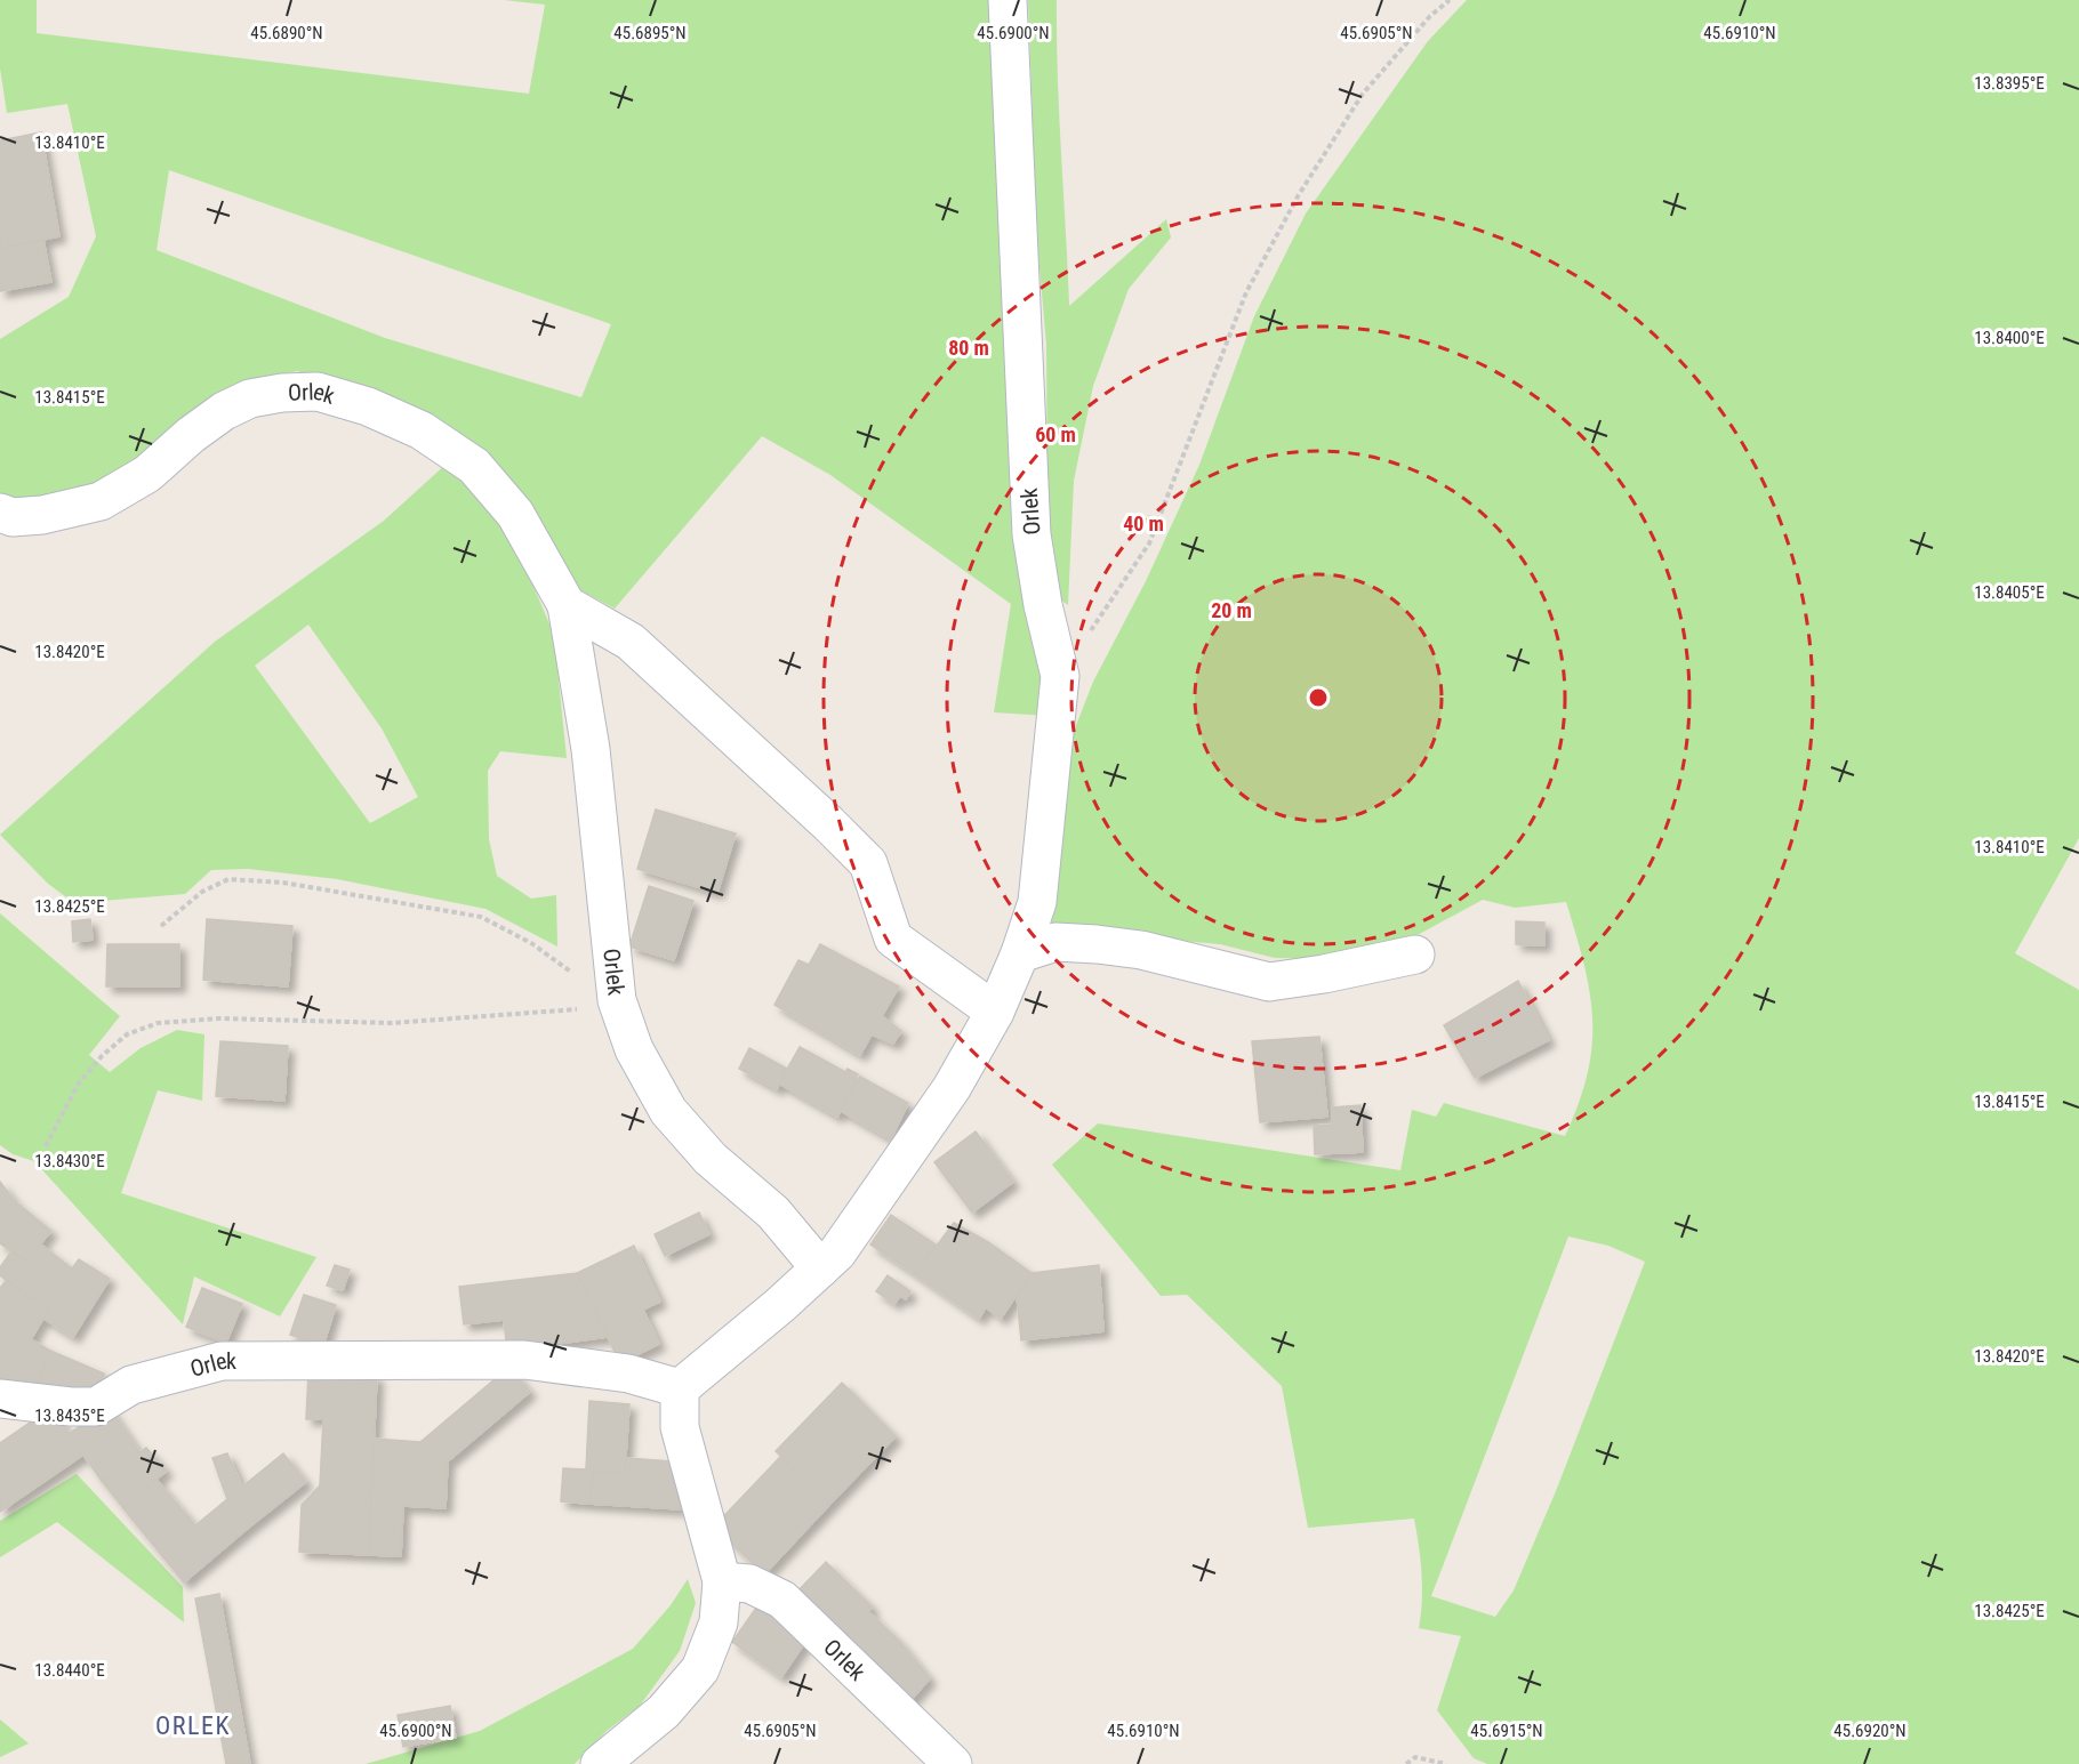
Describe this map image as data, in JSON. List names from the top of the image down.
{
  "streets": {
    "street": ["Orlek"]
  },
  "districts": ["ORLEK"],
  "coordinates": [
    "45.6890°N",
    "45.6895°N",
    "45.6900°N",
    "45.6905°N",
    "45.6910°N",
    "13.8395°E",
    "13.8410°E",
    "13.8400°E",
    "13.8415°E",
    "13.8405°E",
    "13.8420°E",
    "13.8425°E",
    "13.8430°E",
    "13.8435°E",
    "13.8440°E",
    "45.6915°N",
    "45.6920°N"
  ],
  "rings": [
    "80 m",
    "60 m",
    "40 m",
    "20 m"
  ]
}
